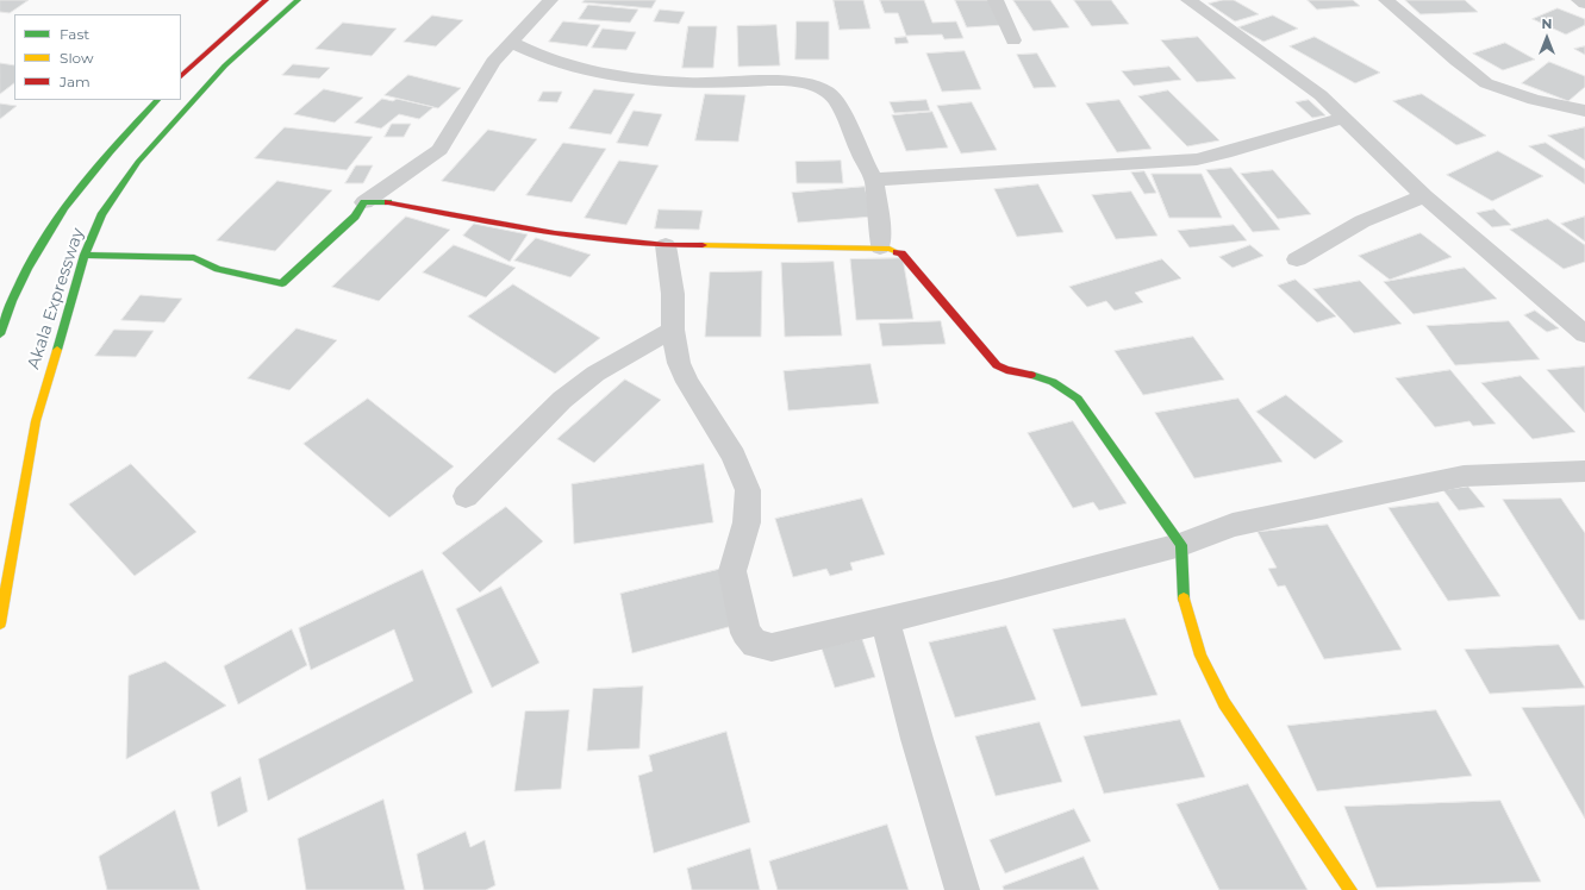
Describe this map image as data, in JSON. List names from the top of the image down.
{
  "streets": {
    "street": ["Akala Expressway"]
  },
  "legend": ["Fast", "Slow", "Jam"],
  "north": "top"
}
